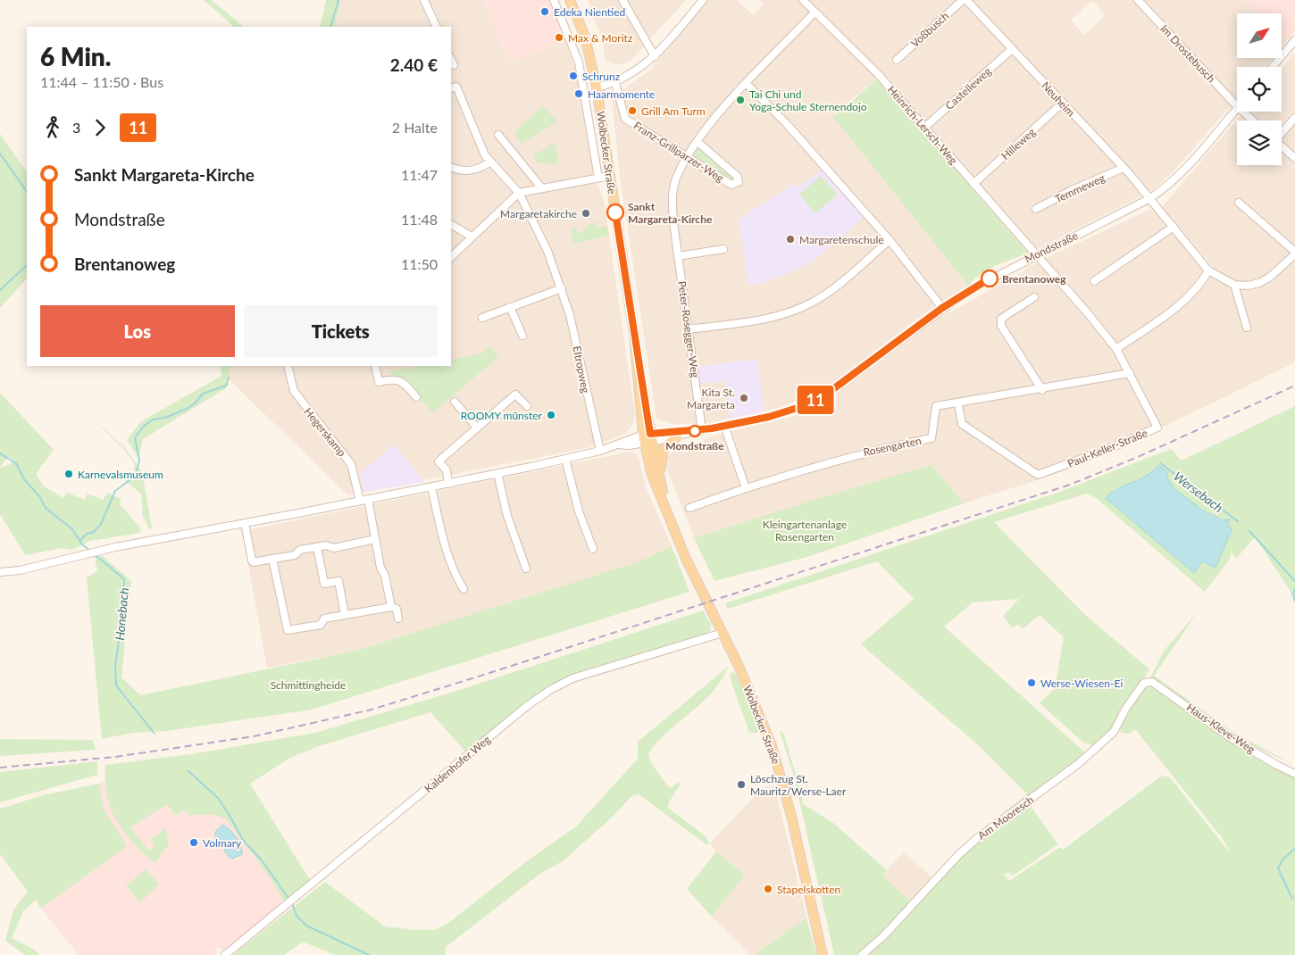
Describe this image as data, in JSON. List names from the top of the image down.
{
  "streets": {
    "main road": ["Wolbecker Straße"],
    "street": [
      "Voßbusch",
      "Im Drostebusch",
      "Castelleweg",
      "Neuheim",
      "Heinrich-Lersch-Weg",
      "Hilleweg",
      "Franz-Grillparzer-Weg",
      "Temmeweg",
      "Mondstraße",
      "Peter-Rosegger-Weg",
      "Eltropweg",
      "Hegerskamp",
      "Rosengarten",
      "Paul-Keller-Straße",
      "Haus-Kleve-Weg",
      "Kaldenhofer Weg",
      "Am Mooresch"
    ]
  },
  "crossings": [
    ["Castelleweg", "Neuheim"],
    ["Castelleweg", "Heinrich-Lersch-Weg"],
    ["Neuheim", "Hilleweg"],
    ["Neuheim", "Temmeweg"],
    ["Neuheim", "Mondstraße"],
    ["Heinrich-Lersch-Weg", "Hilleweg"],
    ["Heinrich-Lersch-Weg", "Mondstraße"],
    ["Heinrich-Lersch-Weg", "Peter-Rosegger-Weg"],
    ["Heinrich-Lersch-Weg", "Paul-Keller-Straße"],
    ["Franz-Grillparzer-Weg", "Peter-Rosegger-Weg"],
    ["Wolbecker Straße", "Mondstraße"],
    ["Wolbecker Straße", "Kaldenhofer Weg"],
    ["Mondstraße", "Peter-Rosegger-Weg"],
    ["Mondstraße", "Paul-Keller-Straße"],
    ["Rosengarten", "Paul-Keller-Straße"],
    ["Haus-Kleve-Weg", "Am Mooresch"]
  ],
  "water": ["Wersebach", "Honebach"],
  "parks": ["Kleingartenanlage Rosengarten", "Schmittingheide"],
  "places": [
    "Edeka Nientied",
    "Max & Moritz",
    "Schrunz",
    "Haarmomente",
    "Tai Chi und Yoga-Schule Sternendojo",
    "Grill Am Turm",
    "Sankt Margareta-Kirche",
    "Margaretakirche",
    "Margaretenschule",
    "Brentanoweg",
    "Kita St. Margareta",
    "ROOMY münster",
    "Mondstraße",
    "Karnevalsmuseum",
    "Werse-Wiesen-Ei",
    "Löschzug St. Mauritz/Werse-Laer",
    "Volmary",
    "Stapelskotten"
  ],
  "lines": ["bus line 11"],
  "north": "top right",
  "page": {
    "on_map": "11",
    "heading": ["6 Min.", "11:44 – 11:50 · Bus", "2.40 €"],
    "legs": ["3", "11", "2 Halte"],
    "list": [
      {
        "name": "Sankt Margareta-Kirche",
        "value": "11:47"
      },
      {
        "name": "Mondstraße",
        "value": "11:48"
      },
      {
        "name": "Brentanoweg",
        "value": "11:50"
      }
    ],
    "buttons": ["Los", "Tickets"]
  }
}
